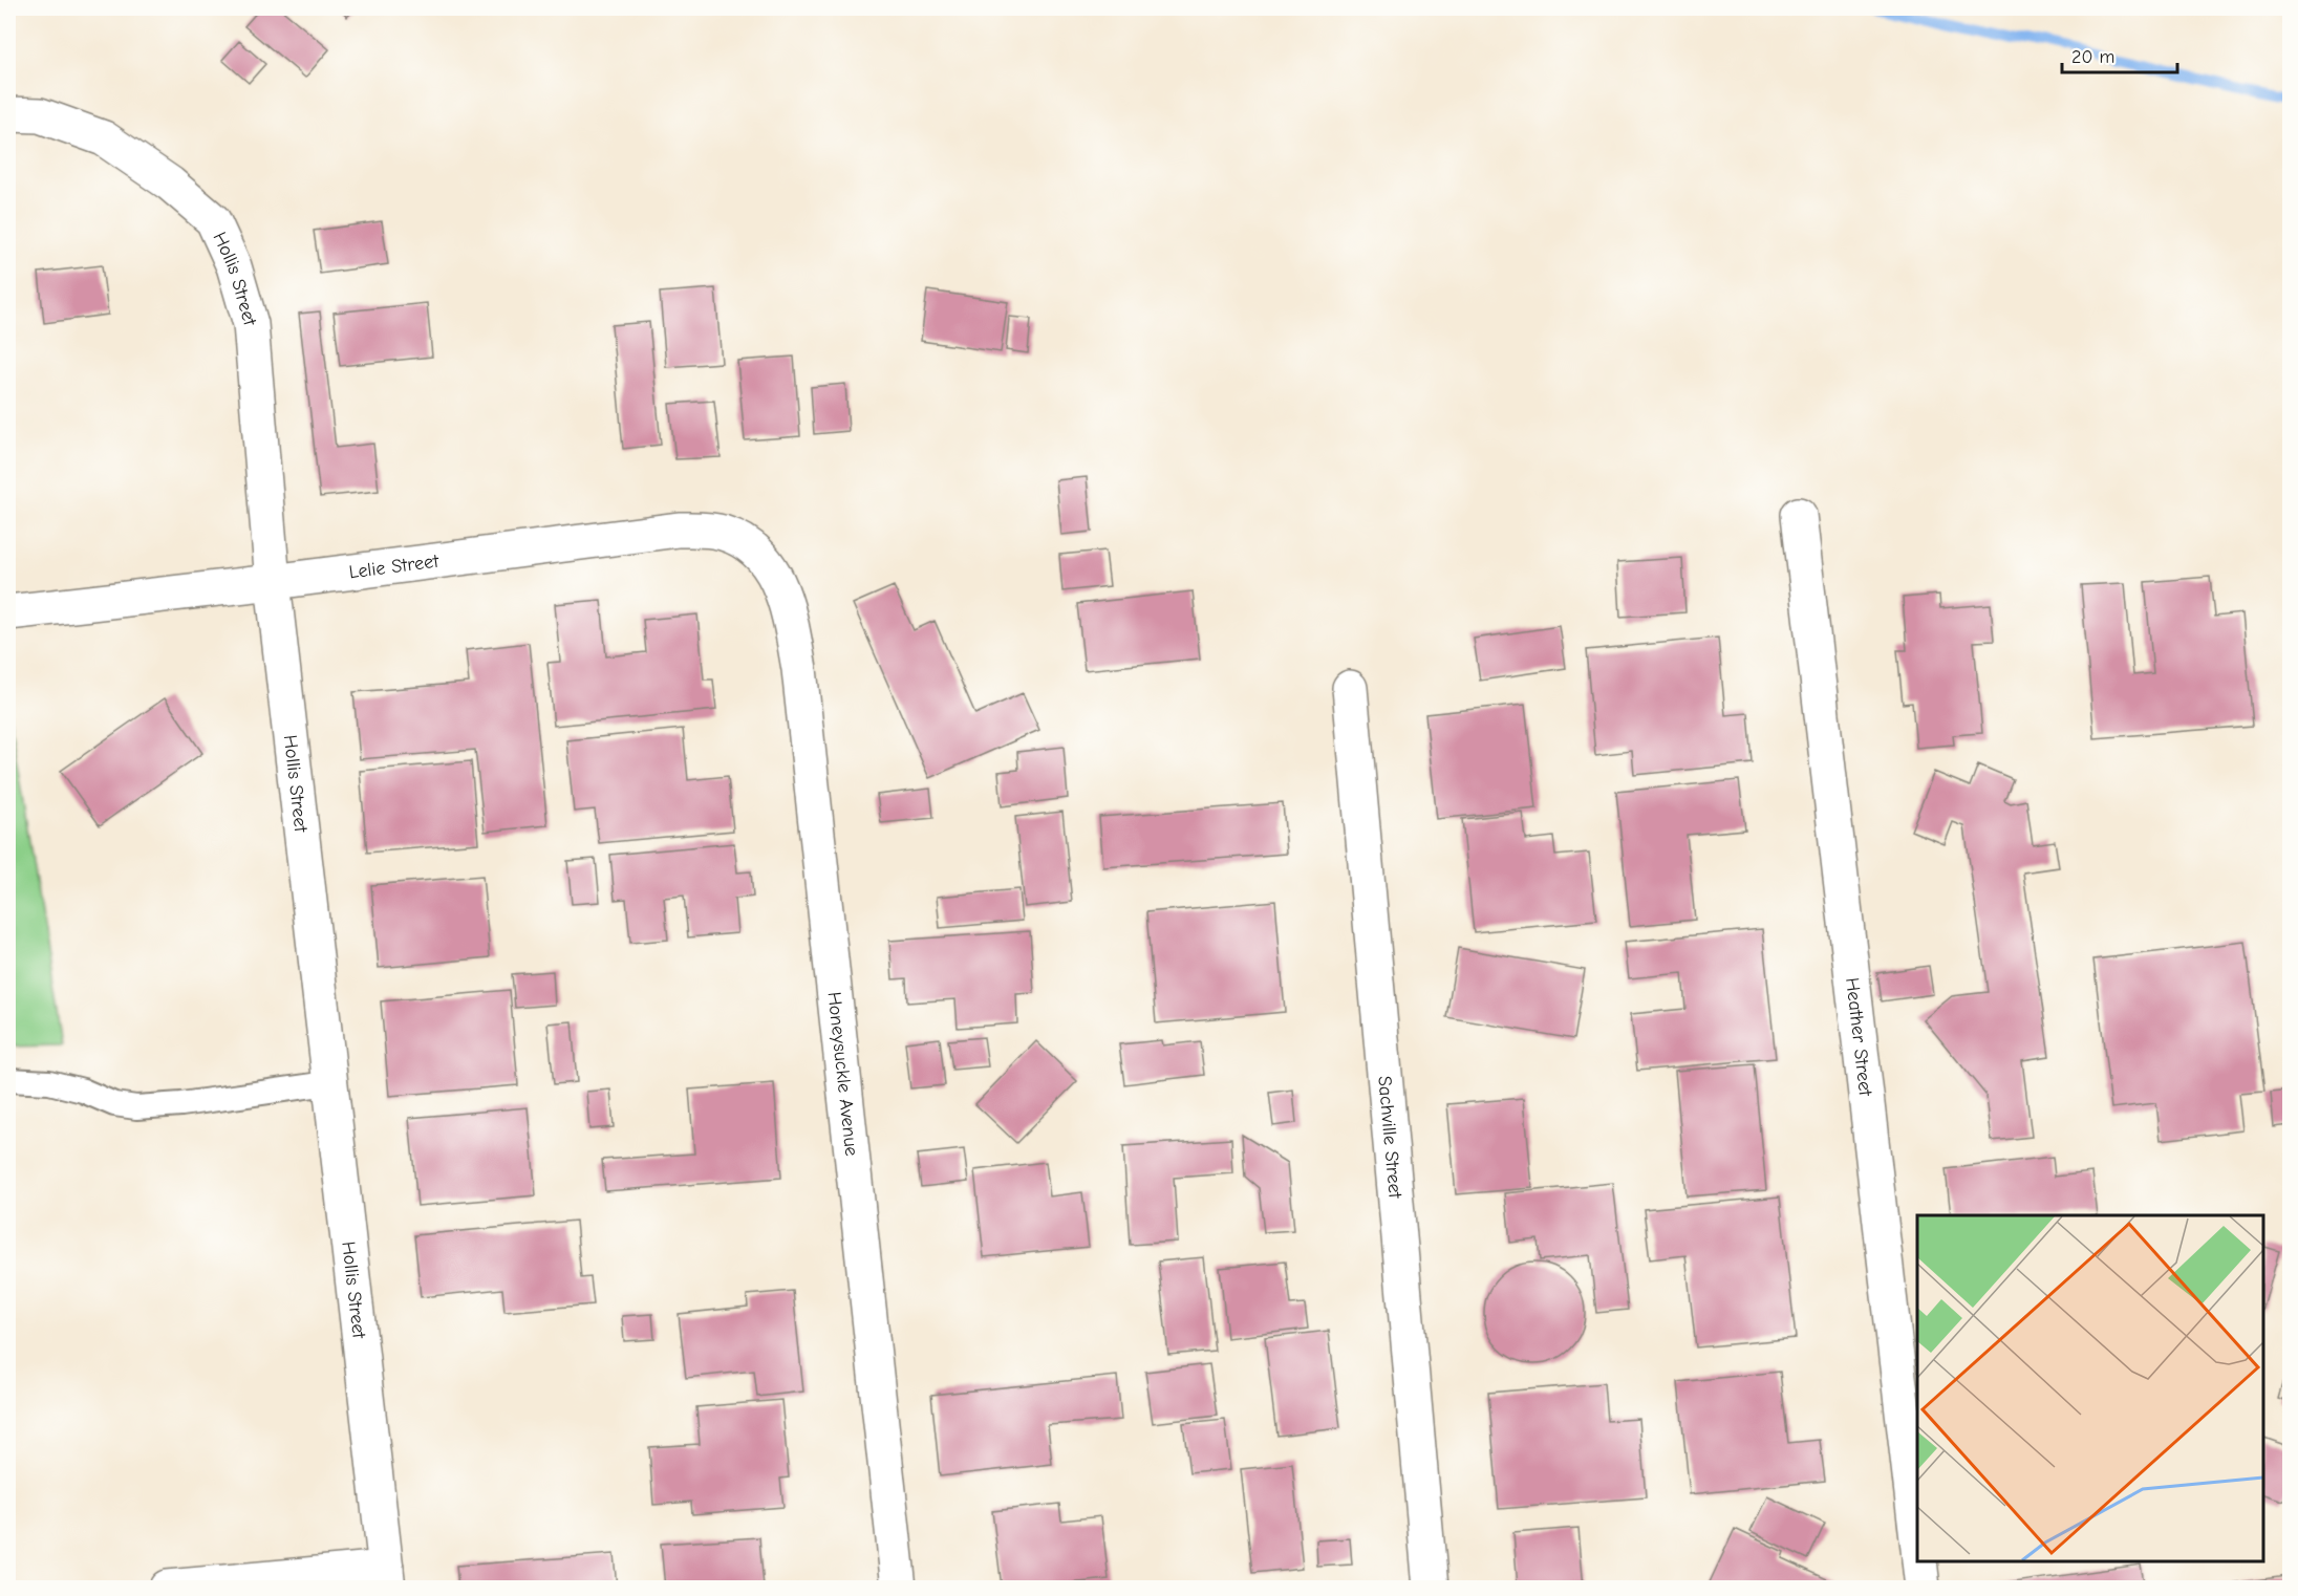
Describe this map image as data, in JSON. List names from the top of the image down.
{
  "streets": {
    "street": [
      "Hollis Street",
      "Lelie Street",
      "Heather Street",
      "Honeysuckle Avenue",
      "Sachville Street"
    ]
  },
  "crossings": [
    ["Hollis Street", "Lelie Street"],
    ["Lelie Street", "Honeysuckle Avenue"]
  ],
  "scale_bar": "20 m"
}
